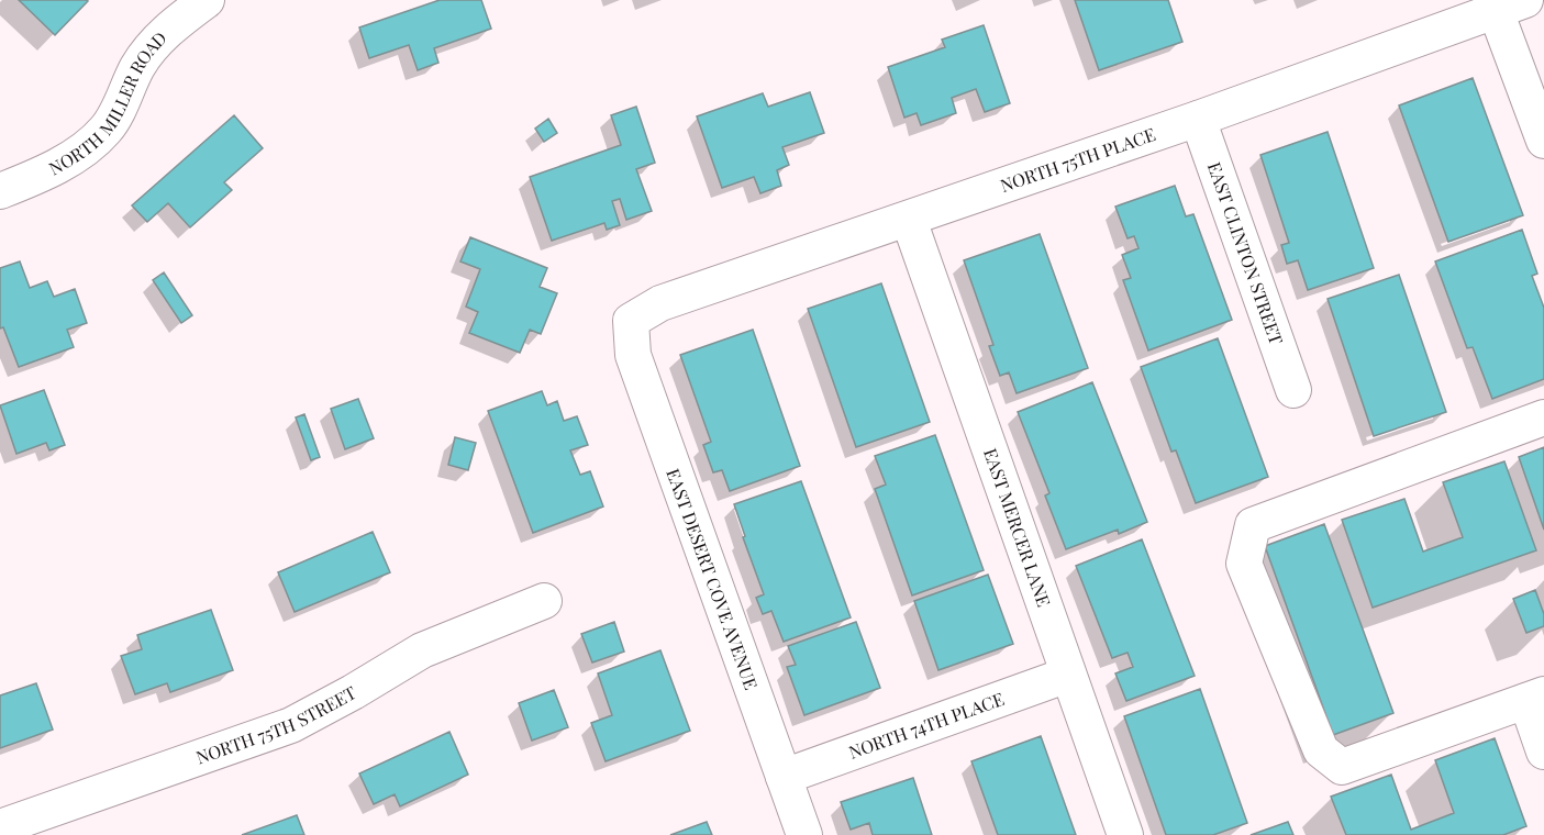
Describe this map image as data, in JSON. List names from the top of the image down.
{
  "streets": {
    "street": [
      "NORTH MILLER ROAD",
      "NORTH 75TH PLACE",
      "EAST CLINTON STREET",
      "EAST MERCER LANE",
      "EAST DESERT COVE AVENUE",
      "NORTH 75TH STREET",
      "NORTH 74TH PLACE"
    ]
  },
  "crossings": [
    ["NORTH 75TH PLACE", "EAST CLINTON STREET"],
    ["NORTH 75TH PLACE", "EAST MERCER LANE"],
    ["NORTH 75TH PLACE", "EAST DESERT COVE AVENUE"],
    ["EAST MERCER LANE", "NORTH 74TH PLACE"],
    ["EAST DESERT COVE AVENUE", "NORTH 74TH PLACE"]
  ]
}
